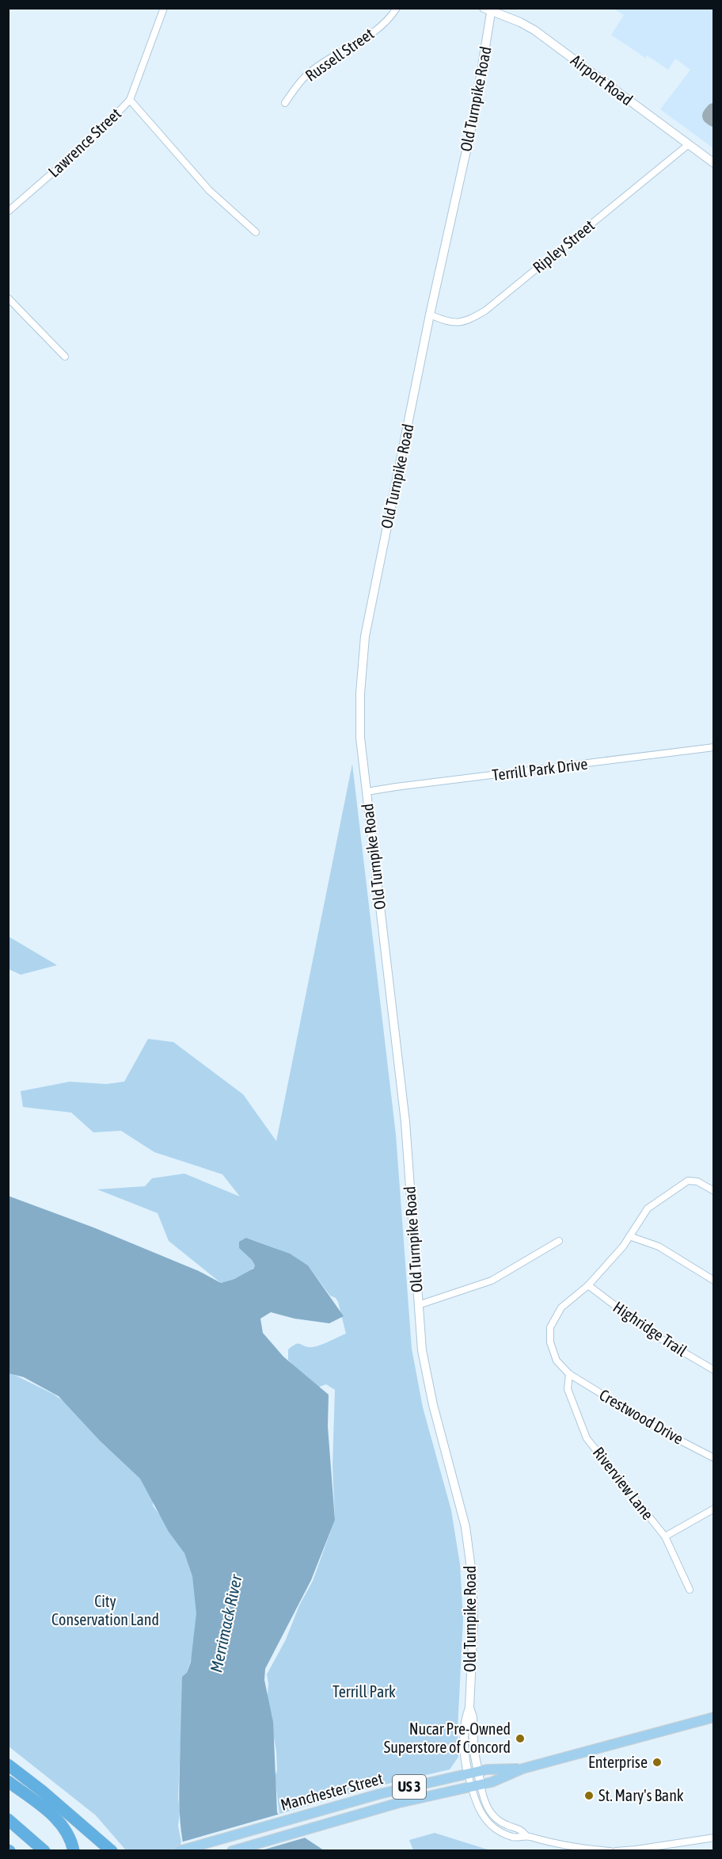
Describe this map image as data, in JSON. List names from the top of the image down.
{
  "streets": {
    "main road": ["US 3", "Manchester Street"],
    "street": [
      "Russell Street",
      "Airport Road",
      "Old Turnpike Road",
      "Lawrence Street",
      "Ripley Street",
      "Terrill Park Drive",
      "Highridge Trail",
      "Crestwood Drive",
      "Riverview Lane"
    ]
  },
  "crossings": [
    ["Airport Road", "Old Turnpike Road"],
    ["Airport Road", "Ripley Street"],
    ["Old Turnpike Road", "Ripley Street"],
    ["Old Turnpike Road", "Terrill Park Drive"],
    ["Old Turnpike Road", "Manchester Street"],
    ["Crestwood Drive", "Riverview Lane"]
  ],
  "water": ["Merrimack River"],
  "parks": ["City Conservation Land", "Terrill Park"],
  "places": ["Nucar Pre-Owned Superstore of Concord", "Enterprise", "St. Mary's Bank"]
}
